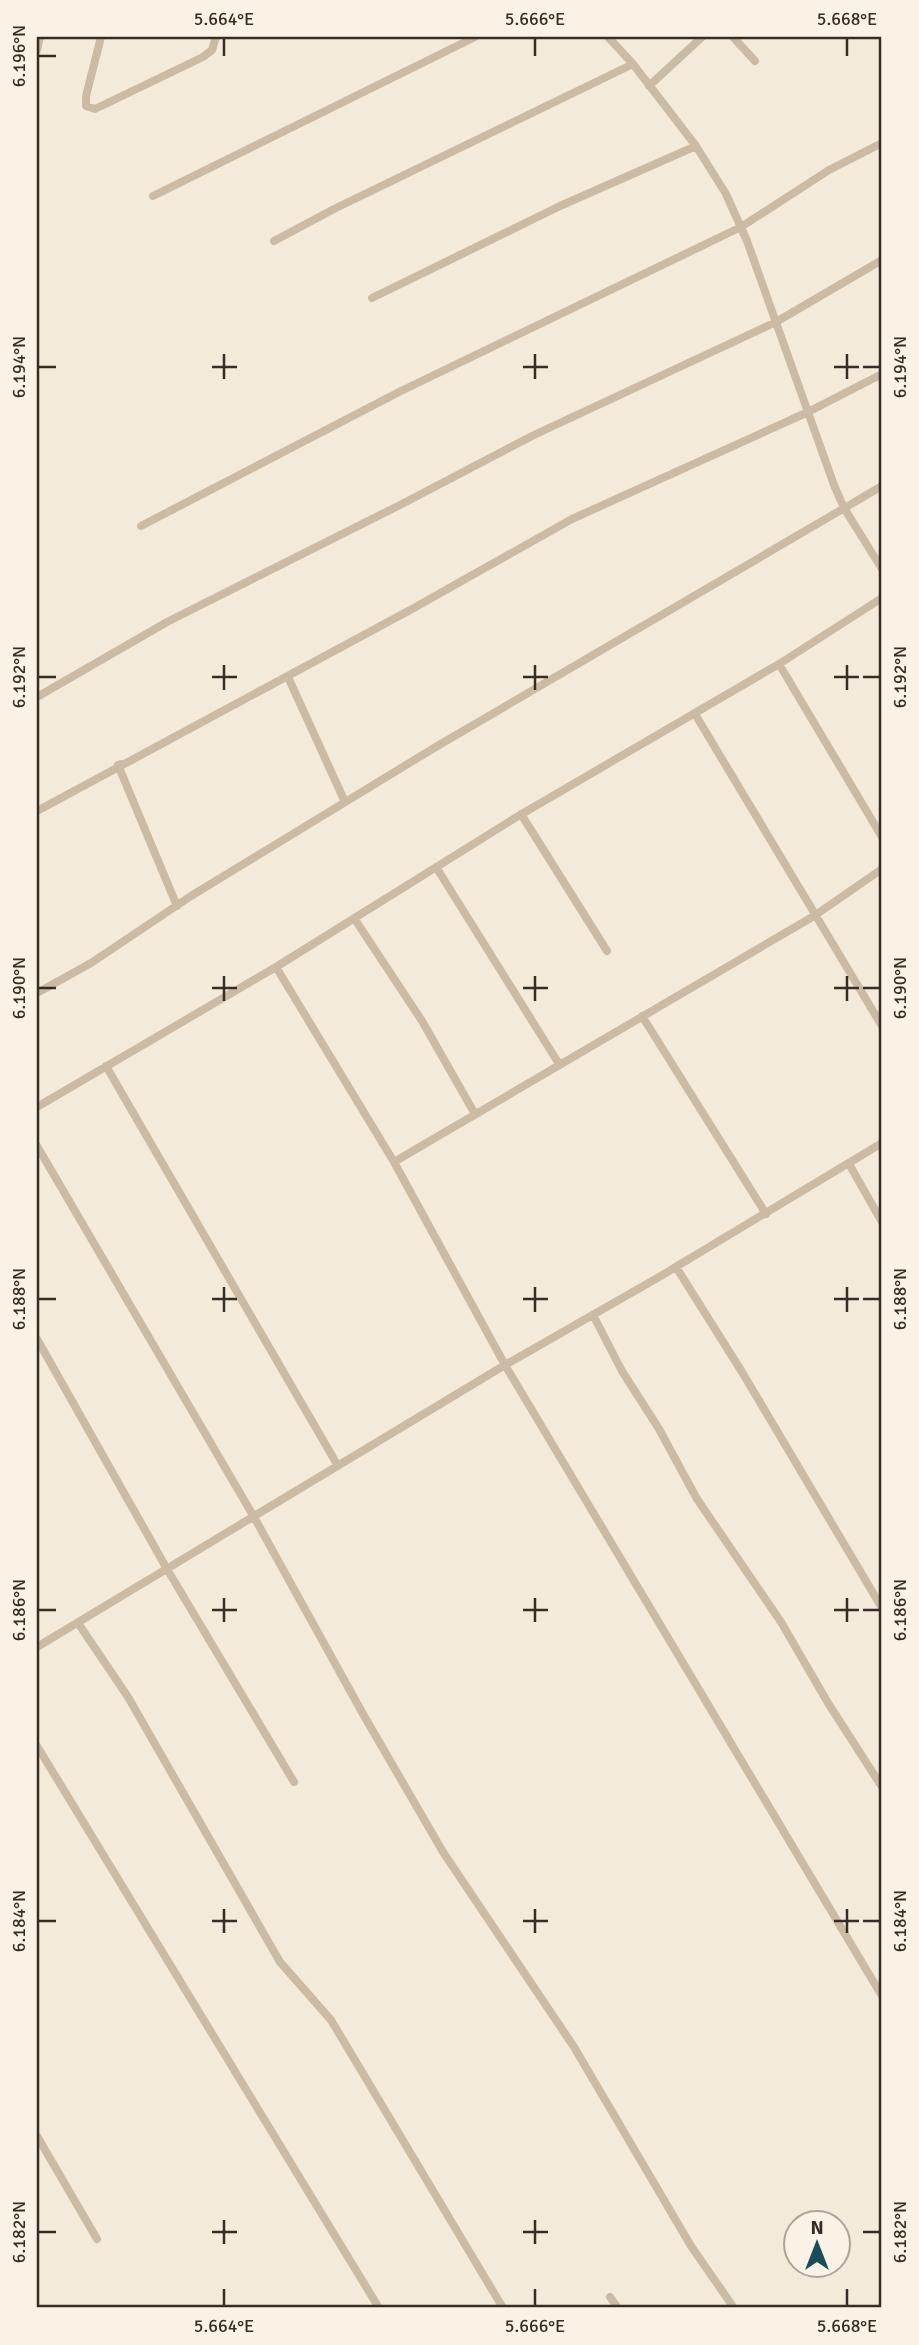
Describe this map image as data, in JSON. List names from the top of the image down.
{
  "north": "top",
  "coordinates": [
    "5.664°E",
    "5.666°E",
    "5.668°E",
    "6.196°N",
    "6.194°N",
    "6.192°N",
    "6.190°N",
    "6.188°N",
    "6.186°N",
    "6.184°N",
    "6.182°N"
  ]
}
